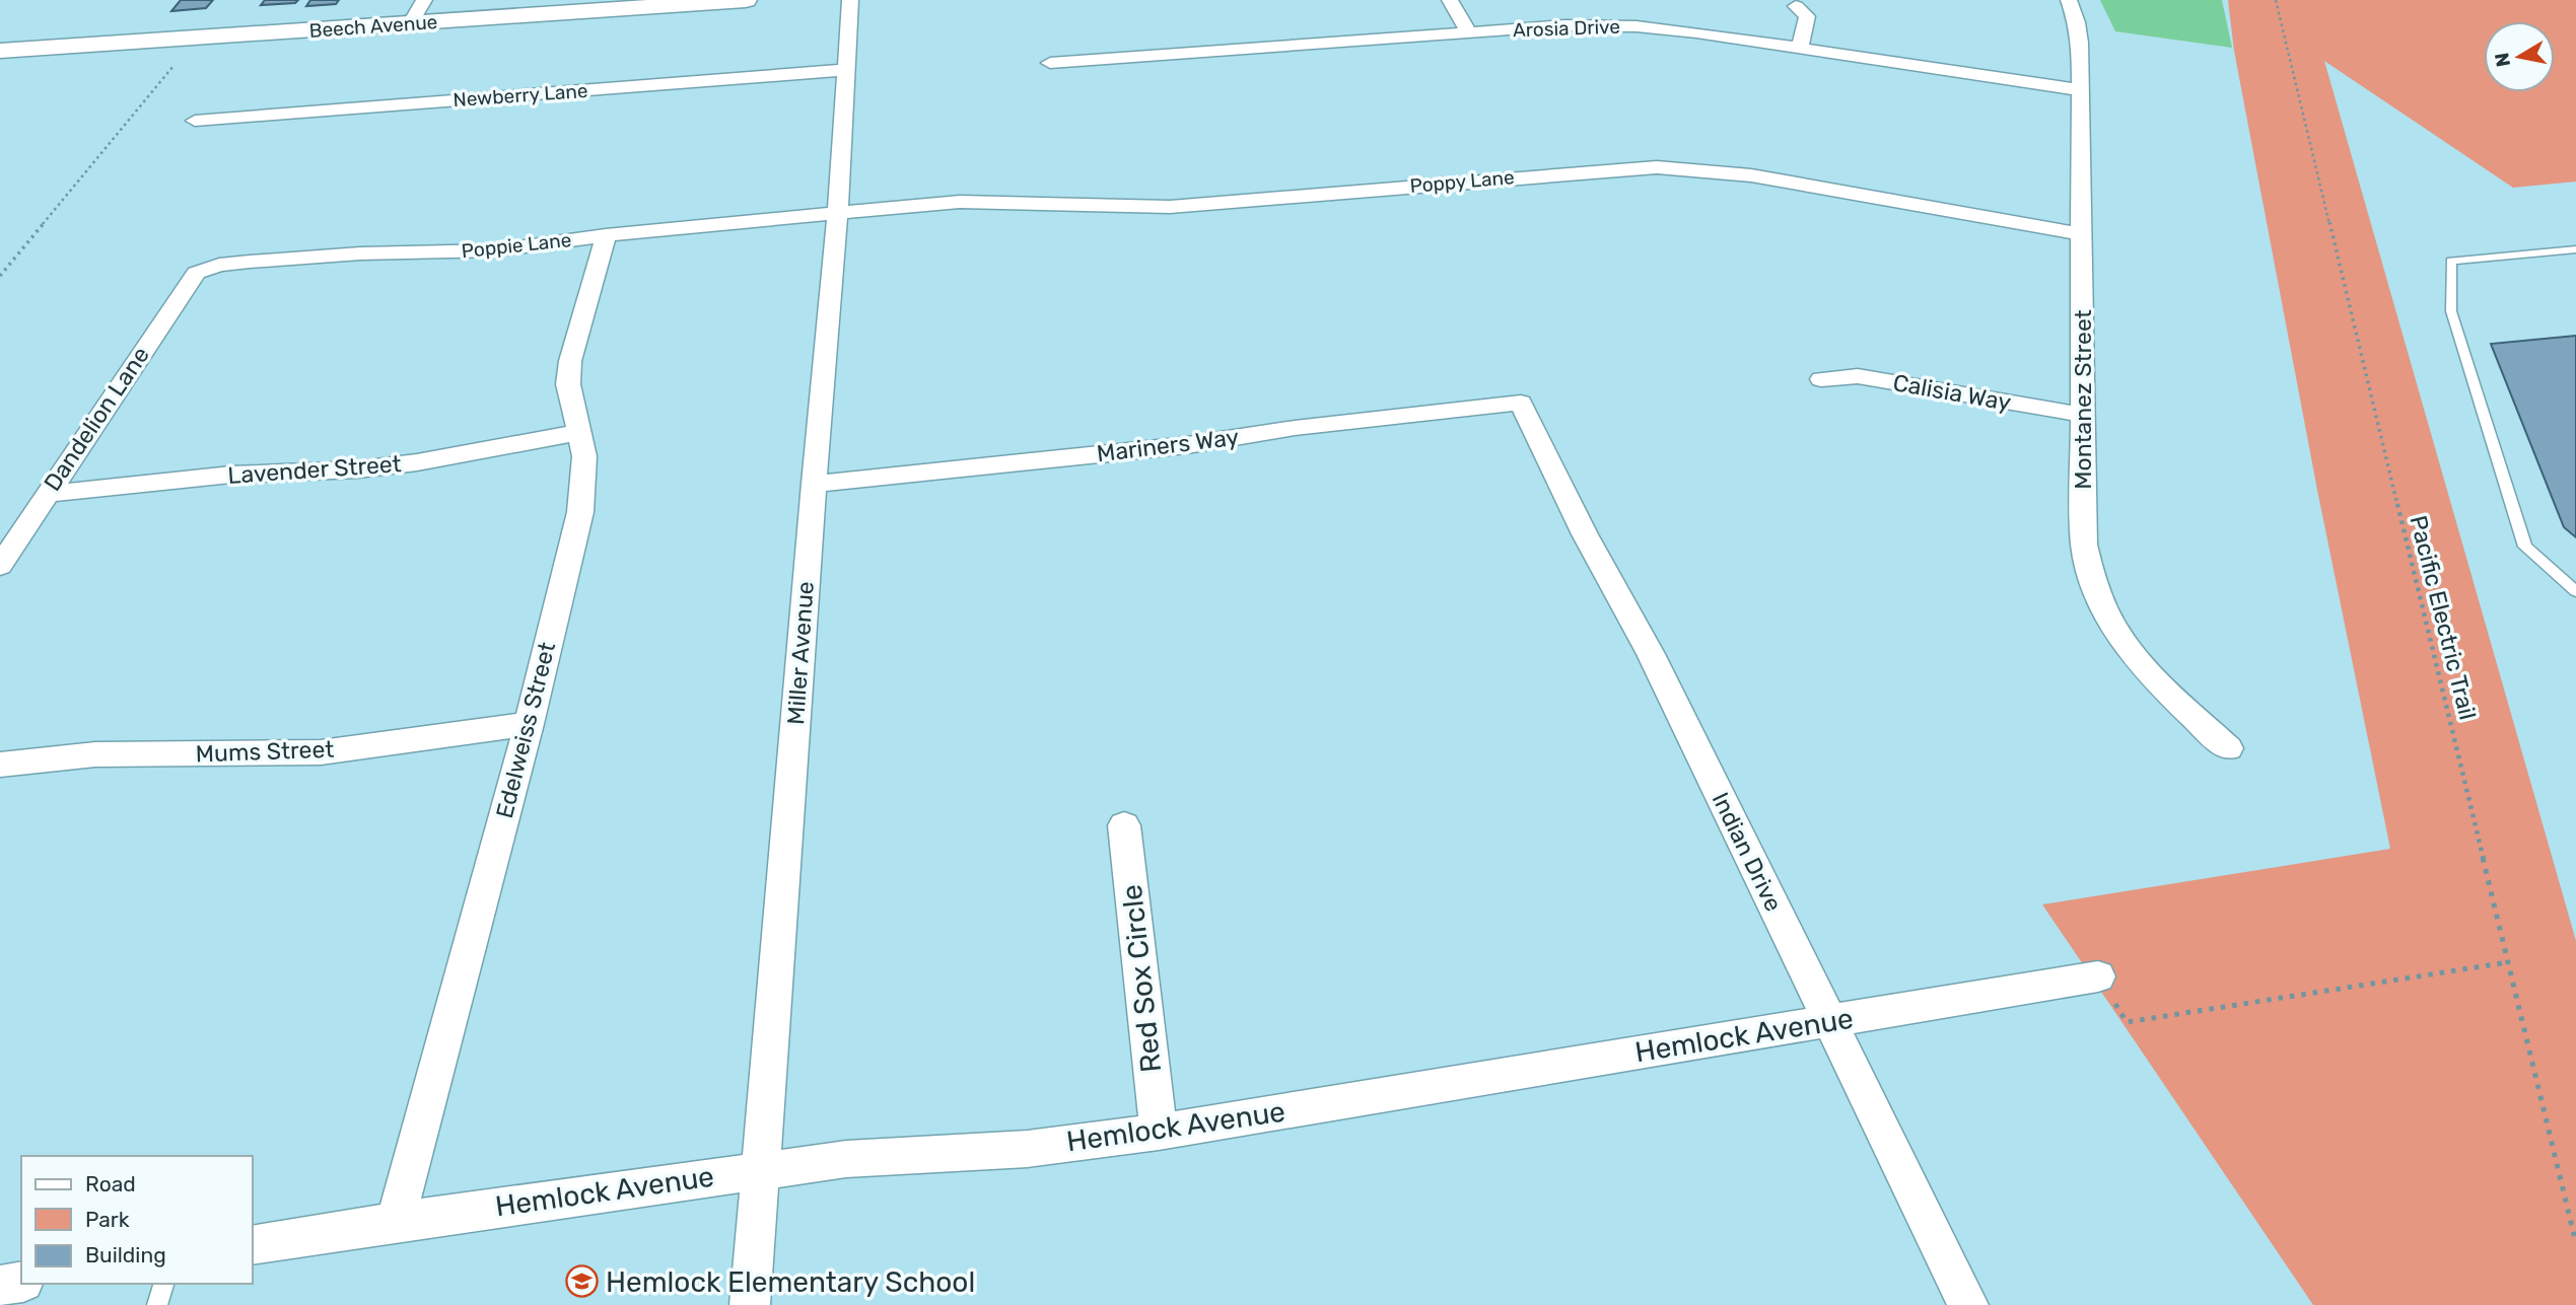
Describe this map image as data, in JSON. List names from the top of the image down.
{
  "streets": {
    "street": [
      "Beech Avenue",
      "Arosia Drive",
      "Newberry Lane",
      "Poppy Lane",
      "Poppie Lane",
      "Calisia Way",
      "Montanez Street",
      "Dandelion Lane",
      "Mariners Way",
      "Lavender Street",
      "Miller Avenue",
      "Edelweiss Street",
      "Mums Street",
      "Indian Drive",
      "Red Sox Circle",
      "Hemlock Avenue"
    ],
    "path": ["Pacific Electric Trail"]
  },
  "crossings": [
    ["Arosia Drive", "Montanez Street"],
    ["Newberry Lane", "Miller Avenue"],
    ["Poppy Lane", "Poppie Lane"],
    ["Poppy Lane", "Montanez Street"],
    ["Poppy Lane", "Miller Avenue"],
    ["Poppie Lane", "Dandelion Lane"],
    ["Poppie Lane", "Miller Avenue"],
    ["Poppie Lane", "Edelweiss Street"],
    ["Calisia Way", "Montanez Street"],
    ["Dandelion Lane", "Lavender Street"],
    ["Mariners Way", "Miller Avenue"],
    ["Mariners Way", "Indian Drive"],
    ["Lavender Street", "Edelweiss Street"],
    ["Miller Avenue", "Hemlock Avenue"],
    ["Edelweiss Street", "Mums Street"],
    ["Edelweiss Street", "Hemlock Avenue"],
    ["Indian Drive", "Hemlock Avenue"],
    ["Red Sox Circle", "Hemlock Avenue"]
  ],
  "places": {
    "school or university": ["Hemlock Elementary School"]
  },
  "legend": ["Road", "Park", "Building"],
  "north": "left"
}
